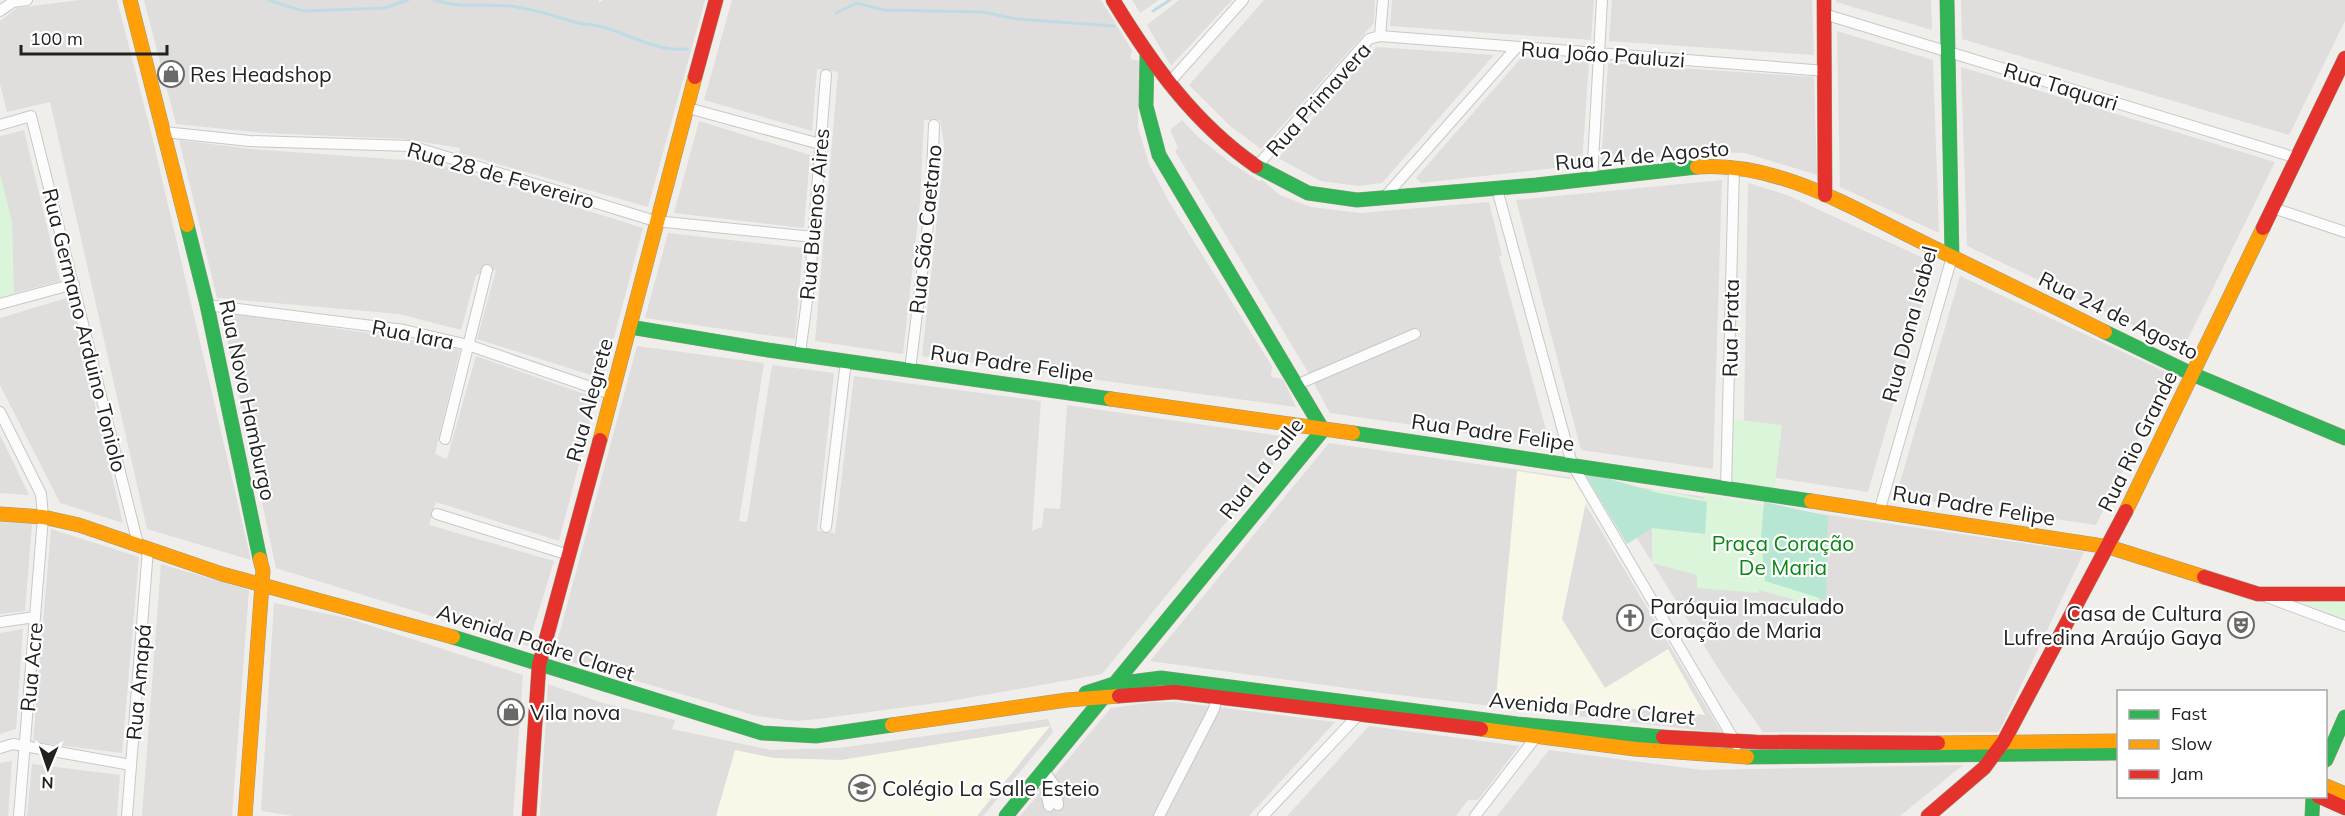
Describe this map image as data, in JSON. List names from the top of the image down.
{
  "streets": {
    "main road": [
      "Rua 24 de Agosto",
      "Rua Dona Isabel",
      "Rua Padre Felipe",
      "Rua Novo Hamburgo",
      "Rua Alegrete",
      "Rua Rio Grande",
      "Rua La Salle",
      "Avenida Padre Claret"
    ],
    "street": [
      "Rua João Pauluzi",
      "Rua Taquari",
      "Rua Primavera",
      "Rua 28 de Fevereiro",
      "Rua Buenos Aires",
      "Rua São Caetano",
      "Rua Prata",
      "Rua Germano Arduino Toniolo",
      "Rua Iara",
      "Rua Acre",
      "Rua Amapá"
    ]
  },
  "crossings": [
    ["Rua João Pauluzi", "Rua Primavera"],
    ["Rua Taquari", "Rua Dona Isabel"],
    ["Rua Taquari", "Rua Rio Grande"],
    ["Rua Primavera", "Rua 24 de Agosto"],
    ["Rua 24 de Agosto", "Rua Dona Isabel"],
    ["Rua 24 de Agosto", "Rua Prata"],
    ["Rua 24 de Agosto", "Rua Rio Grande"],
    ["Rua 24 de Agosto", "Rua La Salle"],
    ["Rua 28 de Fevereiro", "Rua Buenos Aires"],
    ["Rua 28 de Fevereiro", "Rua Novo Hamburgo"],
    ["Rua 28 de Fevereiro", "Rua Alegrete"],
    ["Rua Buenos Aires", "Rua Padre Felipe"],
    ["Rua São Caetano", "Rua Padre Felipe"],
    ["Rua Dona Isabel", "Rua Padre Felipe"],
    ["Rua Prata", "Rua Padre Felipe"],
    ["Rua Germano Arduino Toniolo", "Avenida Padre Claret"],
    ["Rua Germano Arduino Toniolo", "Rua Amapá"],
    ["Rua Iara", "Rua Novo Hamburgo"],
    ["Rua Iara", "Rua Alegrete"],
    ["Rua Padre Felipe", "Rua Alegrete"],
    ["Rua Padre Felipe", "Rua Rio Grande"],
    ["Rua Padre Felipe", "Rua La Salle"],
    ["Rua Novo Hamburgo", "Avenida Padre Claret"],
    ["Rua Alegrete", "Avenida Padre Claret"],
    ["Rua Rio Grande", "Avenida Padre Claret"],
    ["Rua La Salle", "Avenida Padre Claret"],
    ["Avenida Padre Claret", "Rua Acre"],
    ["Avenida Padre Claret", "Rua Amapá"]
  ],
  "parks": ["Praça Coração De Maria"],
  "places": {
    "shop": ["Res Headshop", "Vila nova"],
    "church": ["Paróquia Imaculado Coração de Maria"],
    "theatre": ["Casa de Cultura Lufredina Araújo Gaya"],
    "school or university": ["Colégio La Salle Esteio"]
  },
  "legend": ["Fast", "Slow", "Jam"],
  "scale_bar": "100 m",
  "north": "bottom"
}
